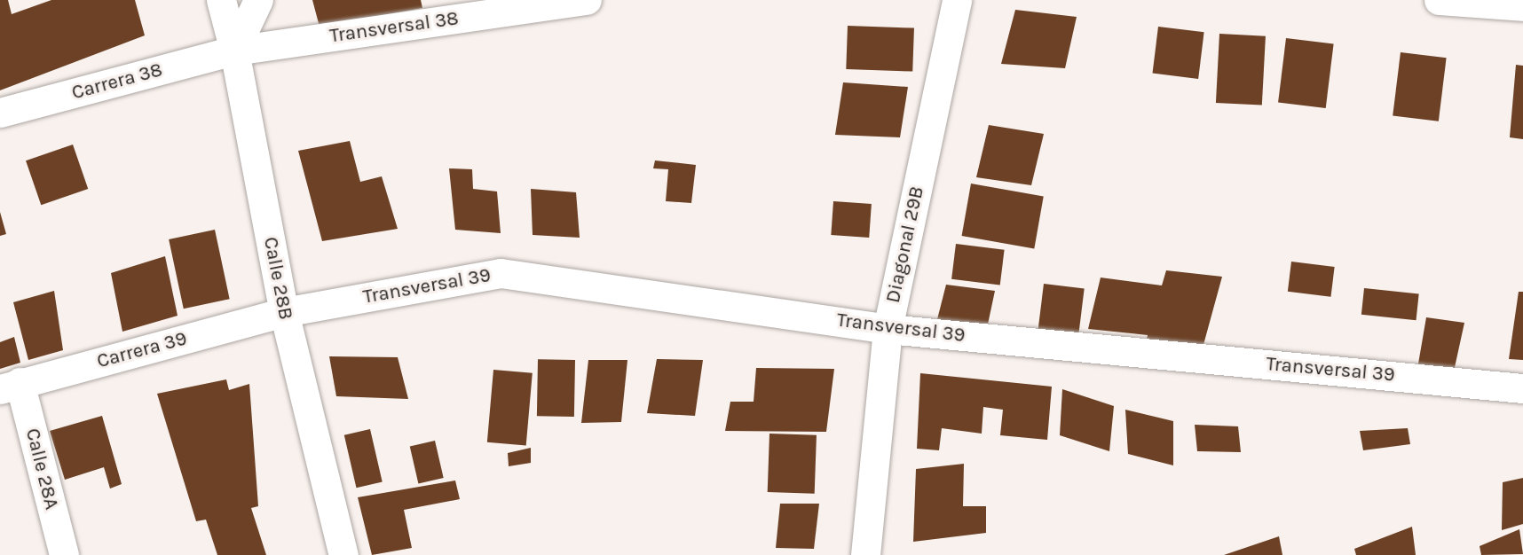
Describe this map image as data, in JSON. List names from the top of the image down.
{
  "streets": {
    "street": [
      "Transversal 38",
      "Carrera 38",
      "Diagonal 29B",
      "Calle 28B",
      "Transversal 39",
      "Carrera 39",
      "Calle 28A"
    ]
  },
  "crossings": [
    ["Transversal 38", "Carrera 38"],
    ["Transversal 38", "Calle 28B"],
    ["Carrera 38", "Calle 28B"],
    ["Diagonal 29B", "Transversal 39"],
    ["Calle 28B", "Transversal 39"],
    ["Calle 28B", "Carrera 39"],
    ["Transversal 39", "Carrera 39"],
    ["Carrera 39", "Calle 28A"]
  ]
}
